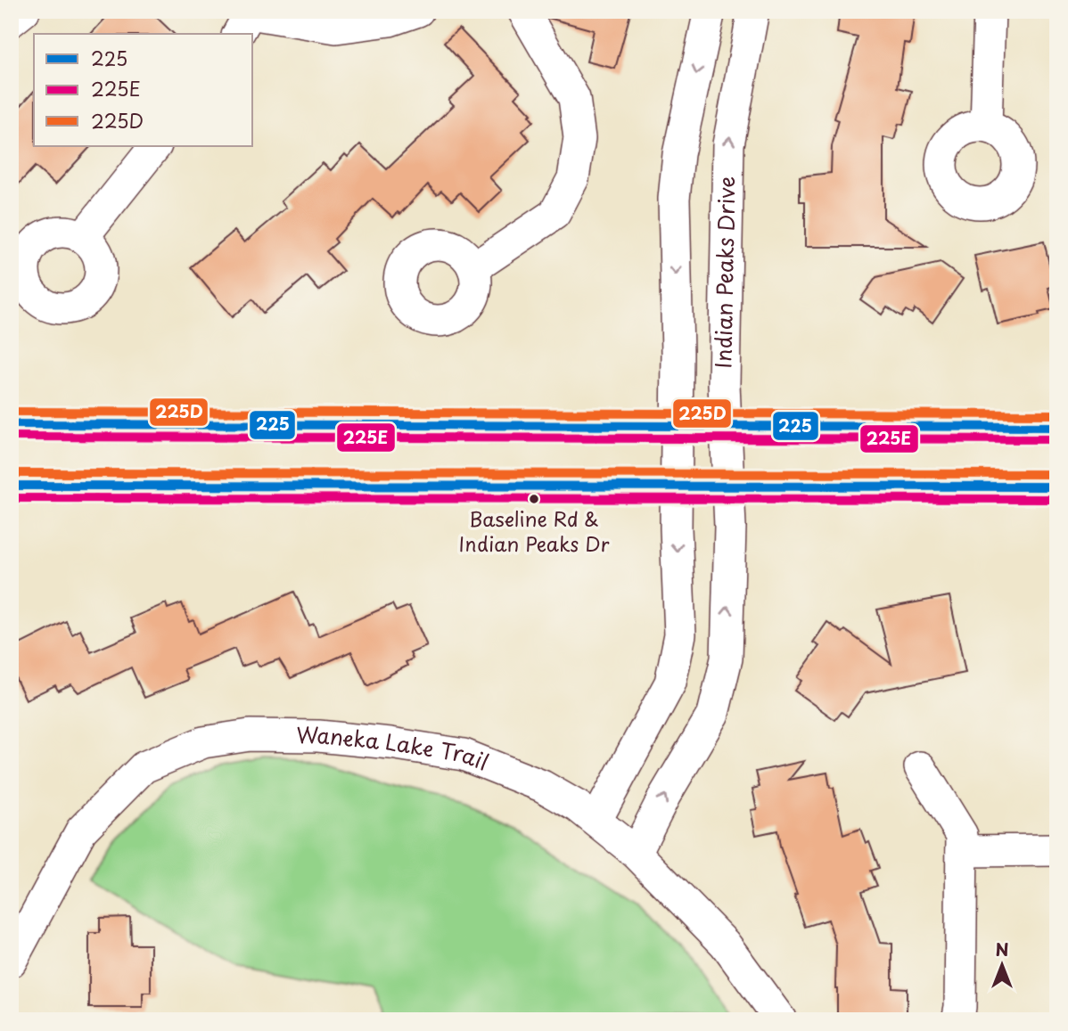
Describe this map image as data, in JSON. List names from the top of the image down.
{
  "streets": {
    "street": ["Indian Peaks Drive", "Waneka Lake Trail"]
  },
  "crossings": [
    ["Indian Peaks Drive", "Waneka Lake Trail"]
  ],
  "places": ["Baseline Rd & Indian Peaks Dr"],
  "lines": ["transit line 225D", "transit line 225", "transit line 225E"],
  "legend": ["225", "225E", "225D"],
  "north": "top"
}
